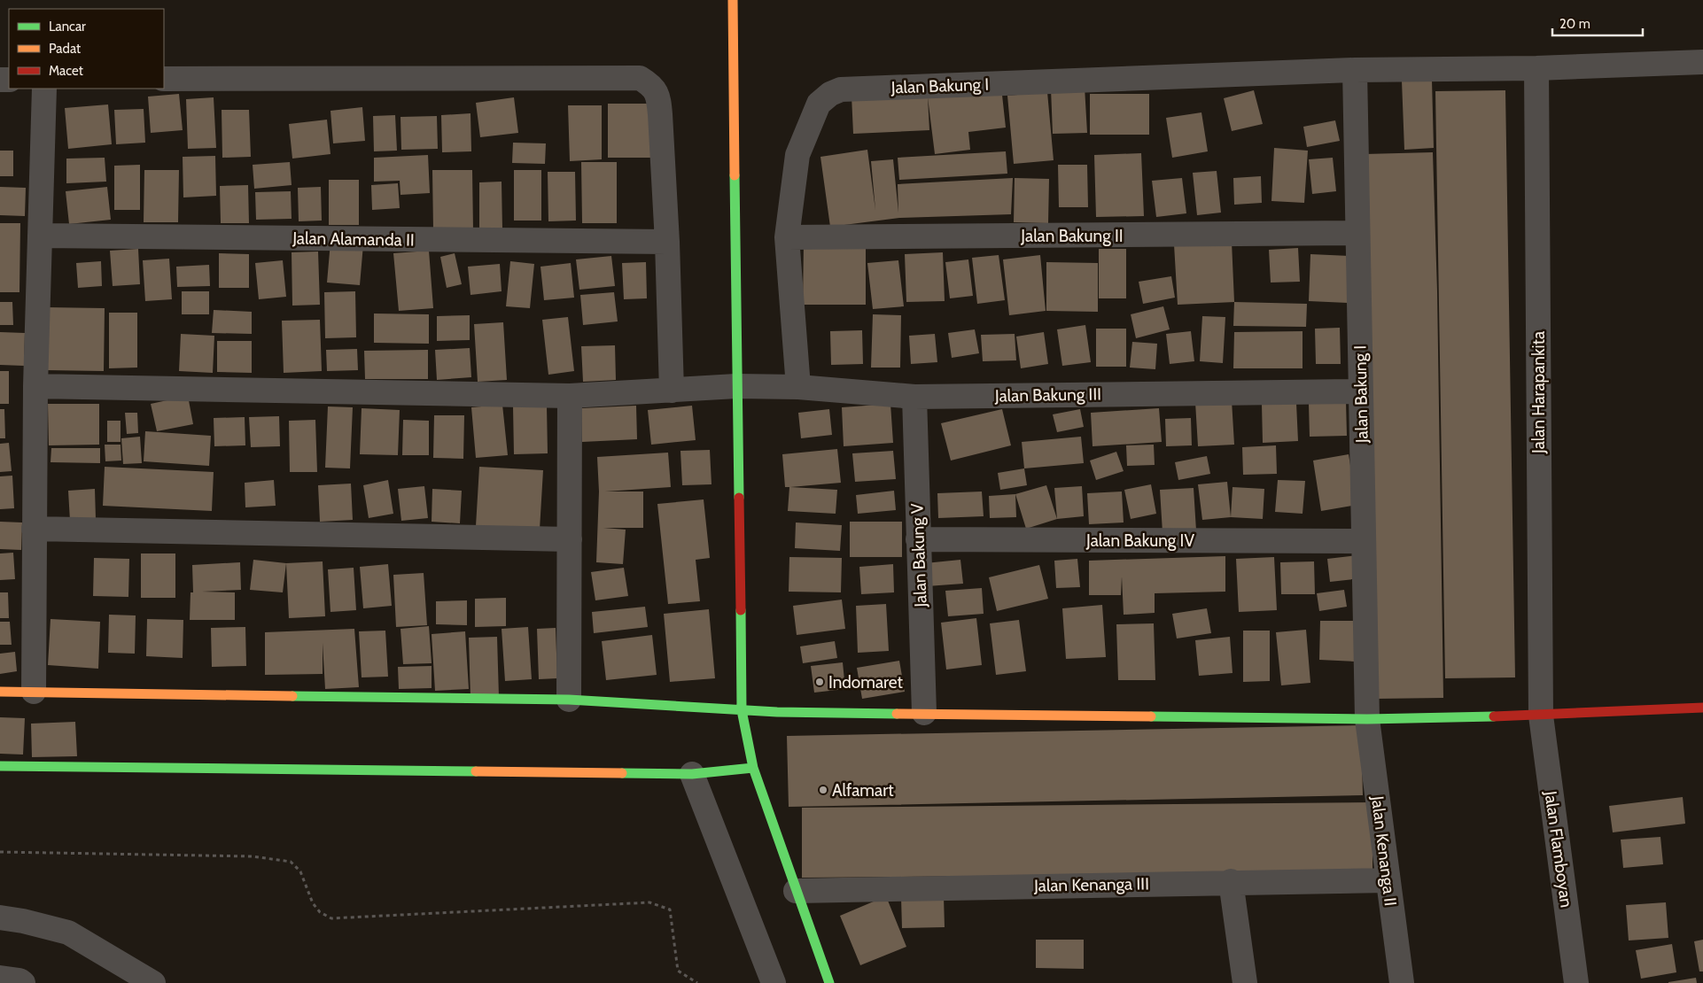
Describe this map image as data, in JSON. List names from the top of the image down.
{
  "streets": {
    "street": [
      "Jalan Bakung I",
      "Jalan Bakung II",
      "Jalan Alamanda II",
      "Jalan Harapankita",
      "Jalan Bakung III",
      "Jalan Bakung IV",
      "Jalan Bakung V",
      "Jalan Flamboyan",
      "Jalan Kenanga II",
      "Jalan Kenanga III"
    ]
  },
  "crossings": [
    ["Jalan Bakung I", "Jalan Bakung II"],
    ["Jalan Bakung I", "Jalan Harapankita"],
    ["Jalan Bakung I", "Jalan Bakung III"],
    ["Jalan Bakung I", "Jalan Bakung IV"],
    ["Jalan Bakung I", "Jalan Kenanga II"],
    ["Jalan Harapankita", "Jalan Flamboyan"],
    ["Jalan Bakung III", "Jalan Bakung V"],
    ["Jalan Bakung IV", "Jalan Bakung V"],
    ["Jalan Kenanga II", "Jalan Kenanga III"]
  ],
  "places": ["Indomaret", "Alfamart"],
  "legend": ["Lancar", "Padat", "Macet"],
  "scale_bar": "20 m"
}
